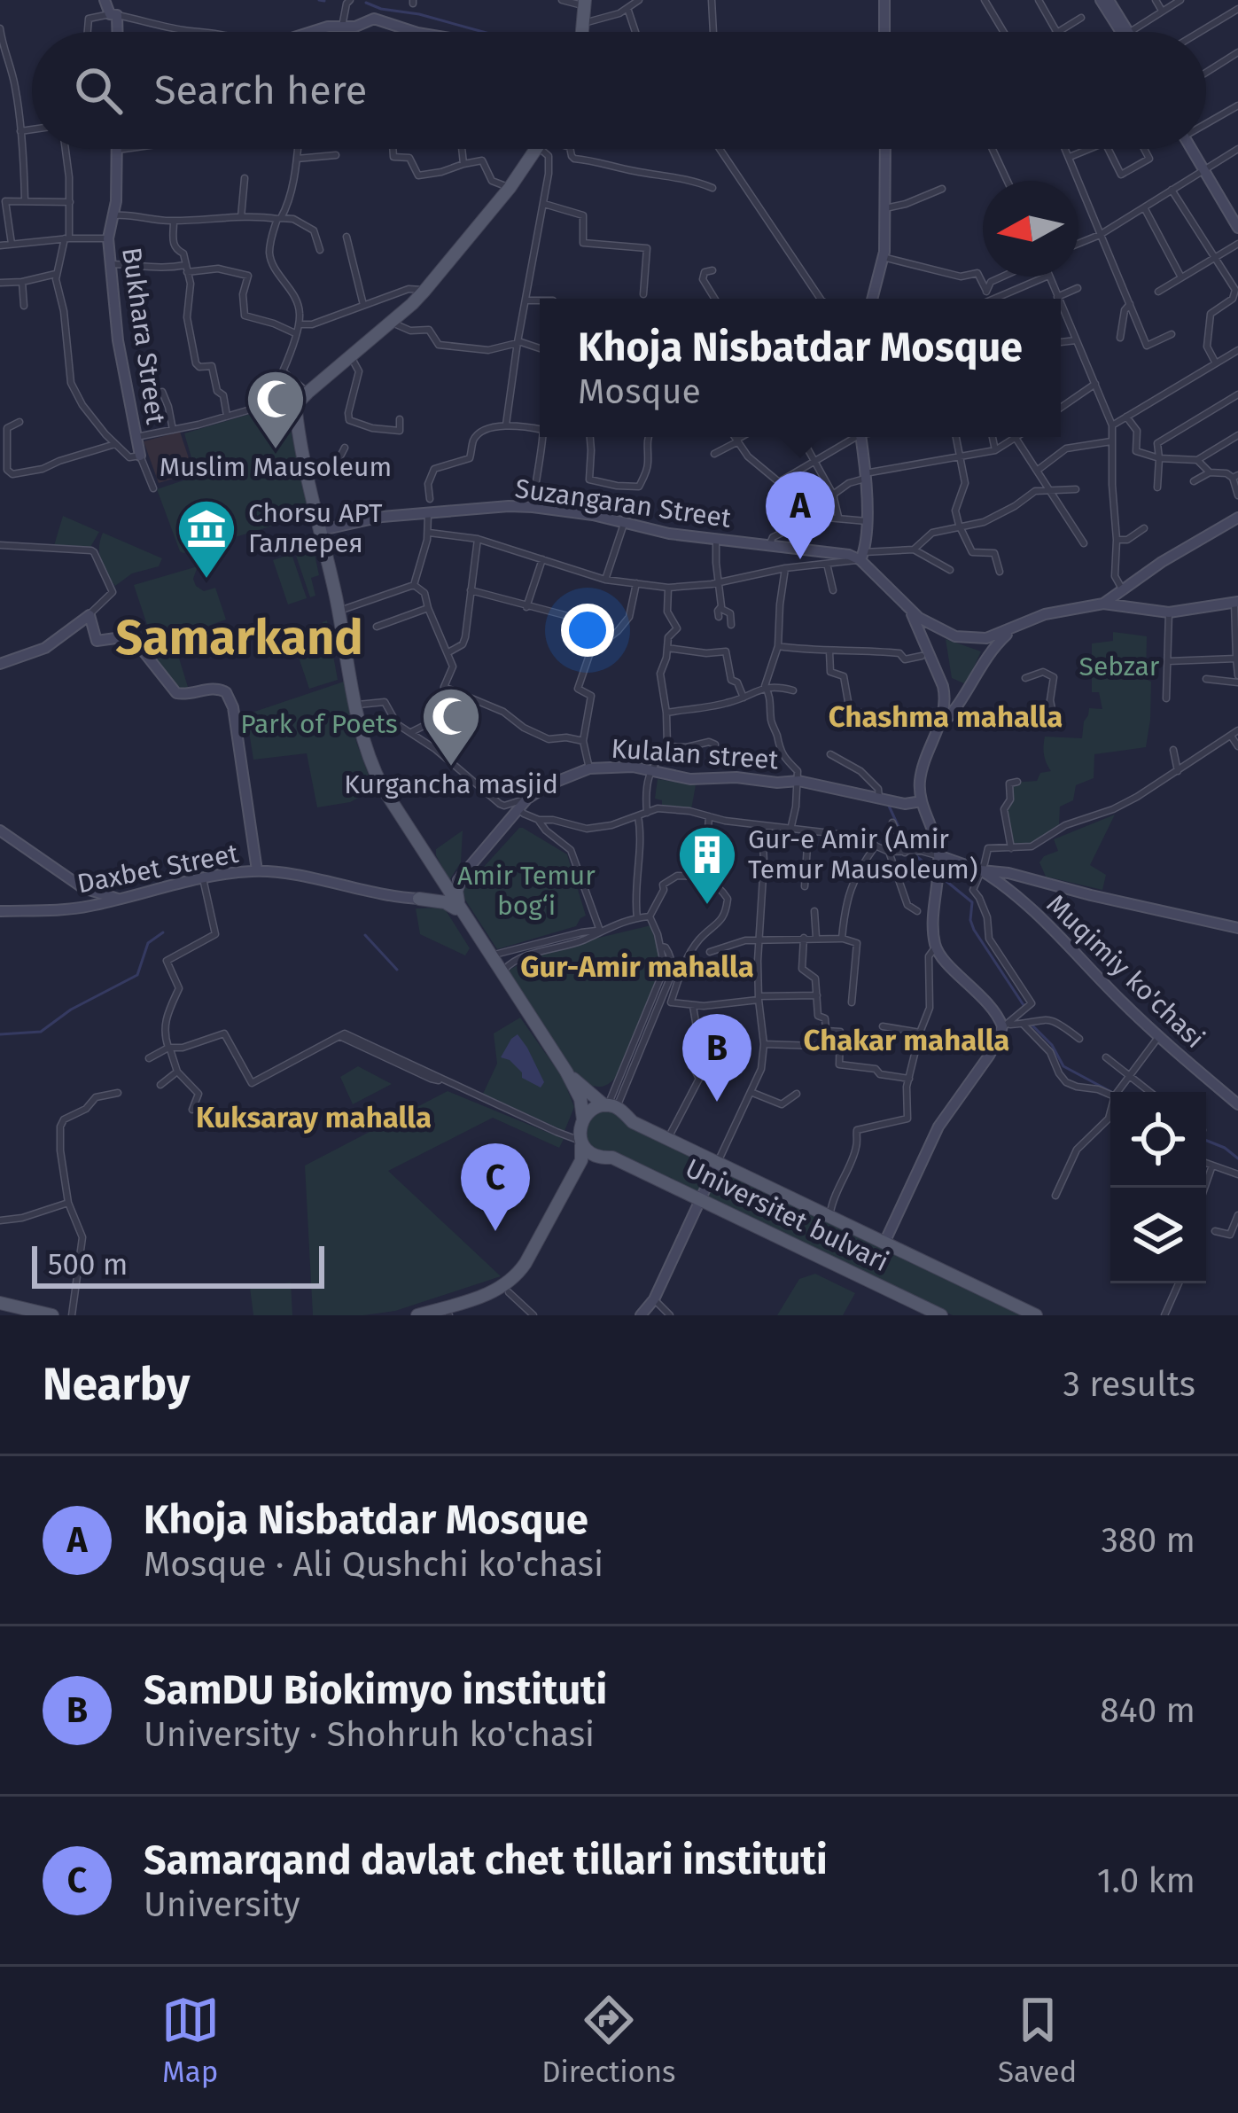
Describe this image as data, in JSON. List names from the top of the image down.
{
  "streets": {
    "main road": [
      "Bukhara Street",
      "Suzangaran Street",
      "Kulalan street",
      "Daxbet Street",
      "Muqimiy ko'chasi",
      "Universitet bulvari"
    ]
  },
  "districts": [
    "Samarkand",
    "Chashma mahalla",
    "Gur-Amir mahalla",
    "Chakar mahalla",
    "Kuksaray mahalla"
  ],
  "parks": ["Sebzar", "Park of Poets", "Amir Temur bog‘i"],
  "places": {
    "mosque": ["Muslim Mausoleum", "Kurgancha masjid"],
    "museum": ["Chorsu АРТ Галлерея"],
    "building": ["Gur-e Amir (Amir Temur Mausoleum)"]
  },
  "scale_bar": "500 m",
  "north": "left",
  "page": {
    "search": "Search here",
    "popup": ["Khoja Nisbatdar Mosque", "Mosque"],
    "pins": ["A", "B", "C"],
    "scale": "500 m",
    "heading": ["Nearby", "3 results"],
    "list": [
      {
        "mark": "A",
        "name": "Khoja Nisbatdar Mosque",
        "note": "Mosque · Ali Qushchi ko'chasi",
        "value": "380 m"
      },
      {
        "mark": "B",
        "name": "SamDU Biokimyo instituti",
        "note": "University · Shohruh ko'chasi",
        "value": "840 m"
      },
      {
        "mark": "C",
        "name": "Samarqand davlat chet tillari instituti",
        "note": "University",
        "value": "1.0 km"
      }
    ],
    "nav": ["Map", "Directions", "Saved"]
  }
}
